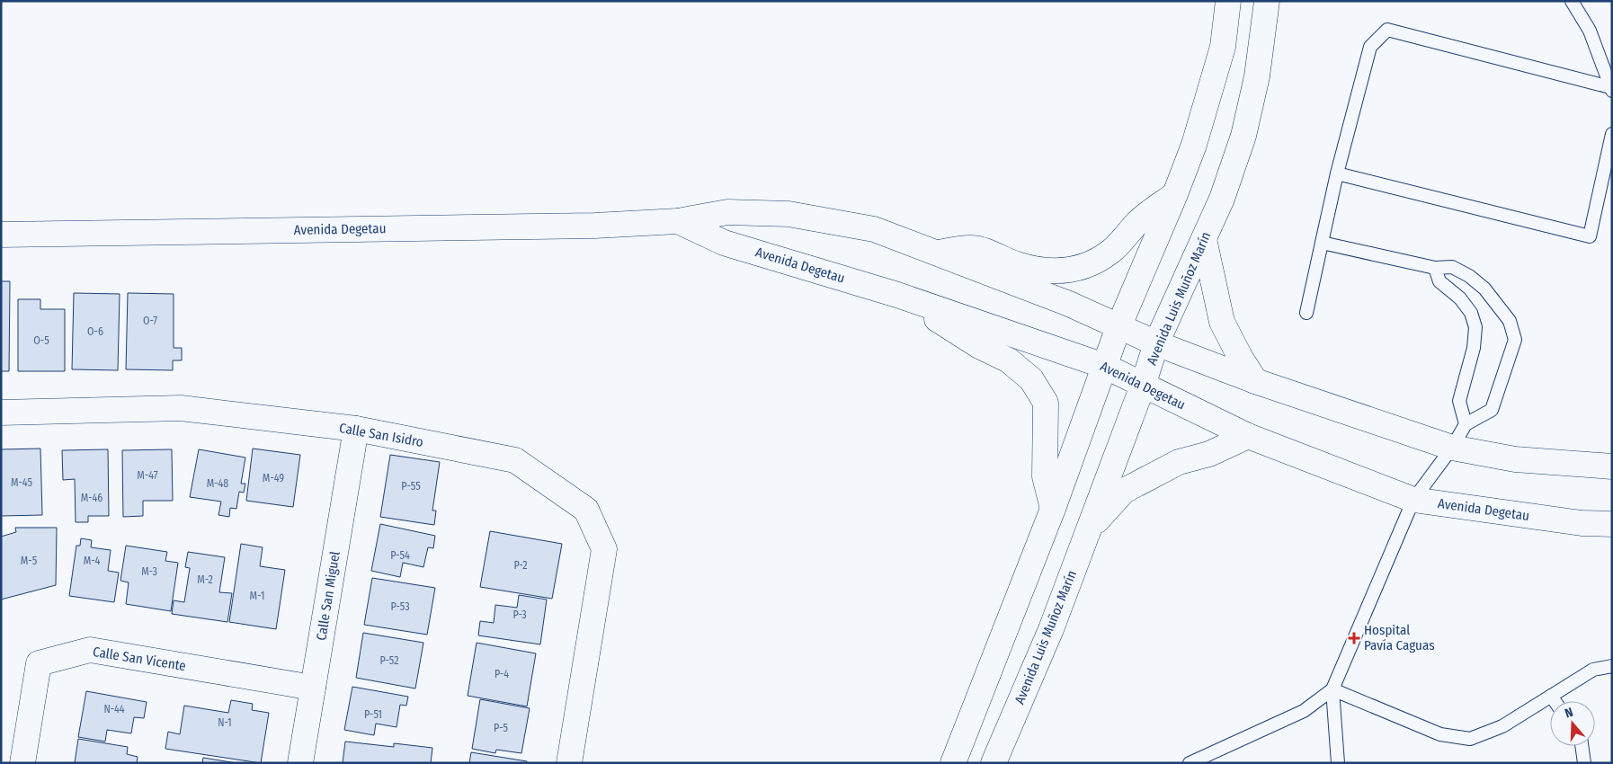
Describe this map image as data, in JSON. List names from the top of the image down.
{
  "streets": {
    "main road": [
      "Avenida Degetau",
      "Avenida Luis Muñoz Marín",
      "Calle San Isidro",
      "Calle San Miguel",
      "Calle San Vicente"
    ]
  },
  "crossings": [
    ["Avenida Degetau", "Avenida Luis Muñoz Marín"],
    ["Calle San Isidro", "Calle San Miguel"],
    ["Calle San Miguel", "Calle San Vicente"]
  ],
  "places": {
    "health": ["Hospital Pavía Caguas"]
  },
  "house_numbers": [
    "O-7",
    "O-6",
    "O-5",
    "M-47",
    "M-49",
    "M-45",
    "M-48",
    "P-55",
    "M-46",
    "P-54",
    "M-5",
    "M-4",
    "P-2",
    "M-3",
    "M-2",
    "M-1",
    "P-53",
    "P-3",
    "P-52",
    "P-4",
    "N-44",
    "P-51",
    "N-1",
    "P-5"
  ],
  "north": "top"
}
